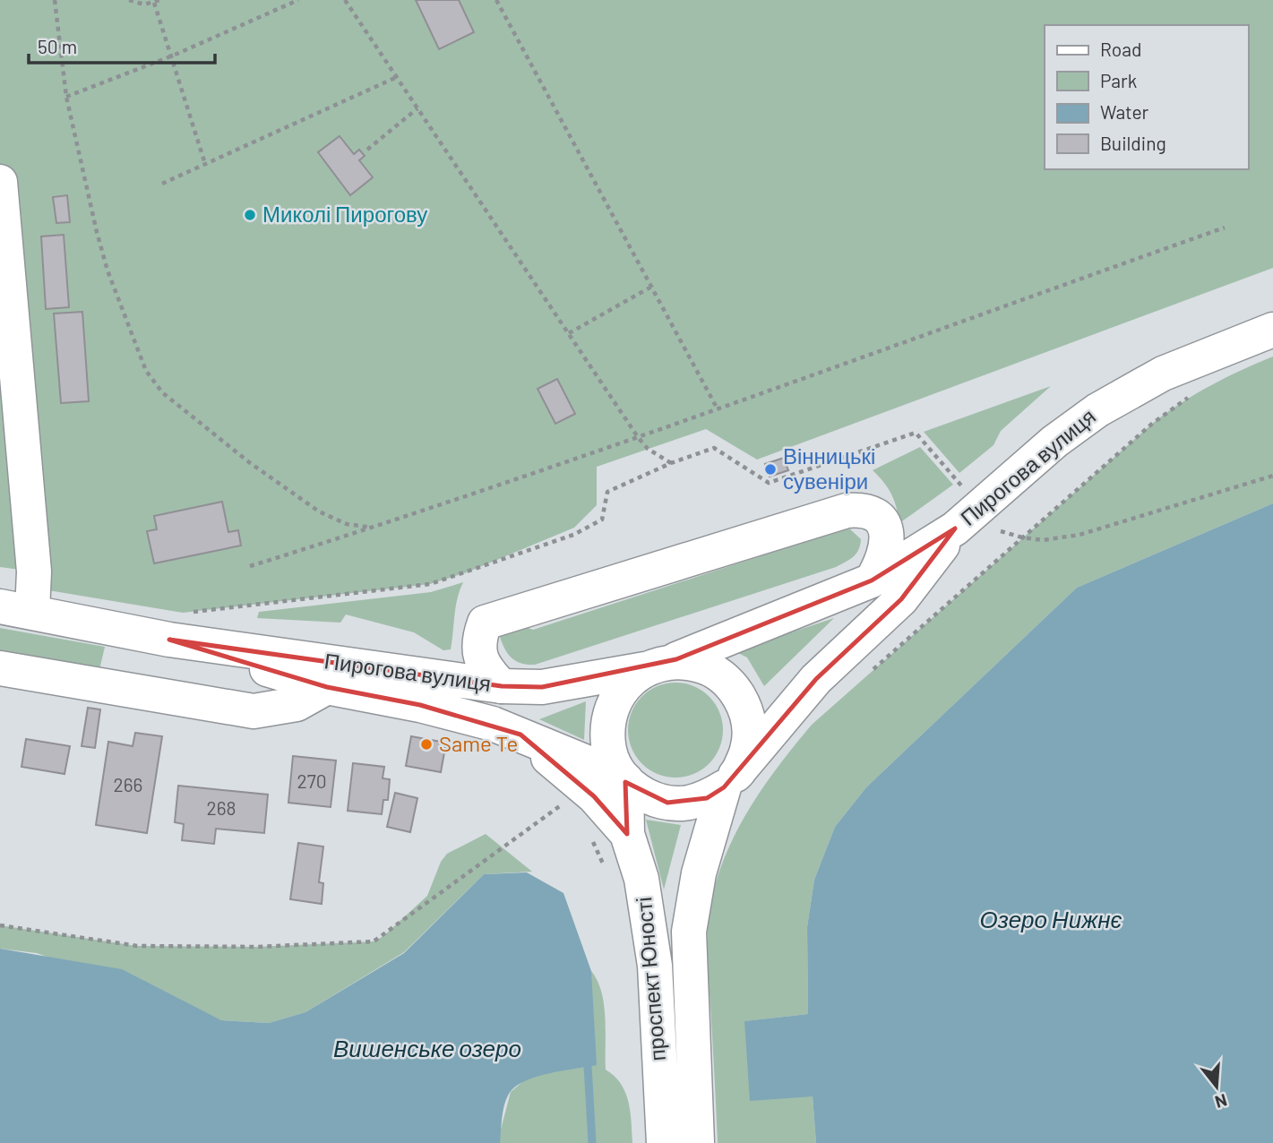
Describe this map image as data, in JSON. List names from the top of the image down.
{
  "streets": {
    "main road": ["Пирогова вулиця", "проспект Юності"]
  },
  "crossings": [
    ["Пирогова вулиця", "проспект Юності"]
  ],
  "water": ["Озеро Нижнє", "Вишенське озеро"],
  "places": ["Миколі Пирогову", "Вінницькі сувеніри", "Same Te"],
  "house_numbers": ["270", "266", "268"],
  "legend": [
    "Road",
    "Park",
    "Water",
    "Building"
  ],
  "scale_bar": "50 m",
  "north": "bottom"
}
